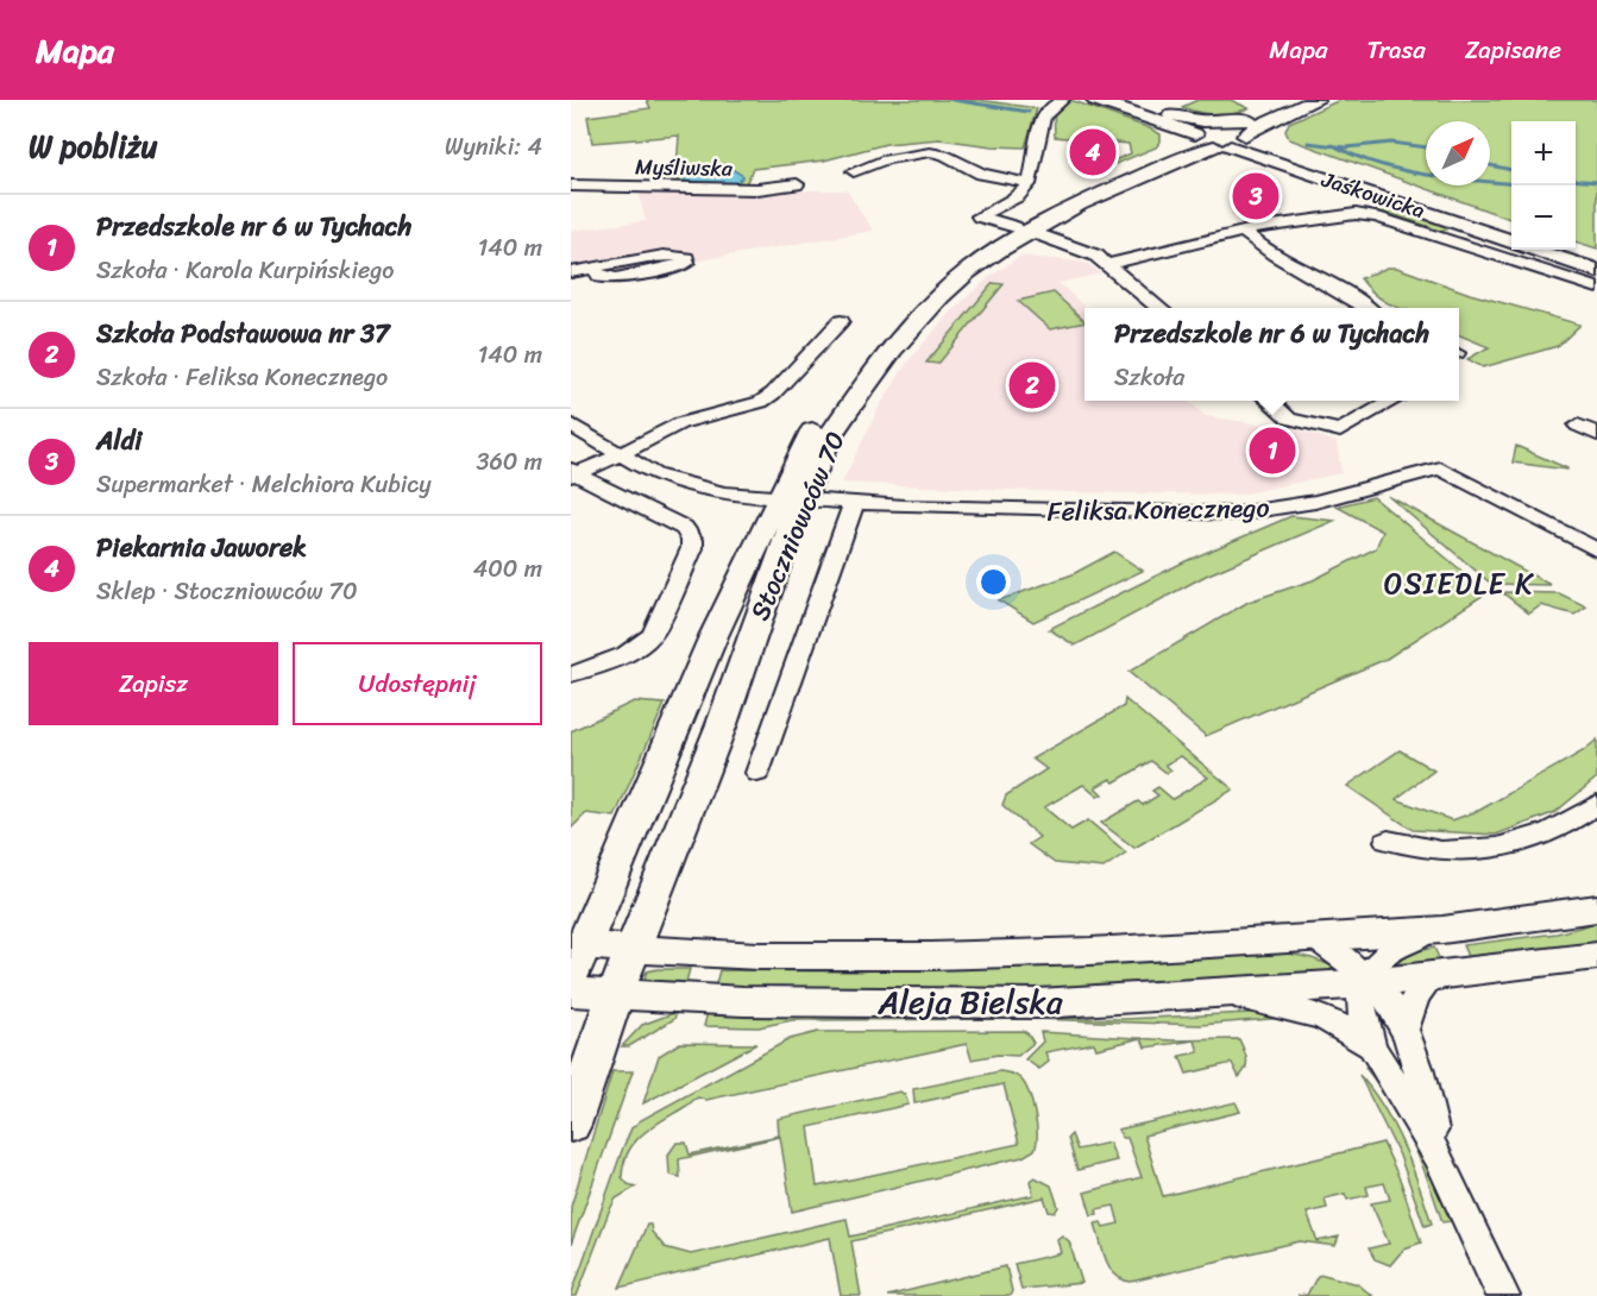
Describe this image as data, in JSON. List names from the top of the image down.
{
  "streets": {
    "street": [
      "Myśliwska",
      "Jaśkowicka",
      "Feliksa Konecznego",
      "Stoczniowców 70",
      "Aleja Bielska"
    ]
  },
  "crossings": [
    ["Jaśkowicka", "Stoczniowców 70"],
    ["Feliksa Konecznego", "Stoczniowców 70"],
    ["Stoczniowców 70", "Aleja Bielska"]
  ],
  "districts": ["OSIEDLE K"],
  "north": "top right",
  "page": {
    "header": "Mapa",
    "nav": ["Mapa", "Trasa", "Zapisane"],
    "heading": ["W pobliżu", "Wyniki: 4"],
    "map_buttons": ["+", "−"],
    "pins": [
      "4",
      "3",
      "2",
      "1"
    ],
    "list": [
      {
        "mark": "1",
        "name": "Przedszkole nr 6 w Tychach",
        "note": "Szkoła · Karola Kurpińskiego",
        "value": "140 m"
      },
      {
        "mark": "2",
        "name": "Szkoła Podstawowa nr 37",
        "note": "Szkoła · Feliksa Konecznego",
        "value": "140 m"
      },
      {
        "mark": "3",
        "name": "Aldi",
        "note": "Supermarket · Melchiora Kubicy",
        "value": "360 m"
      },
      {
        "mark": "4",
        "name": "Piekarnia Jaworek",
        "note": "Sklep · Stoczniowców 70",
        "value": "400 m"
      }
    ],
    "popup": ["Przedszkole nr 6 w Tychach", "Szkoła"],
    "buttons": ["Zapisz", "Udostępnij"]
  }
}
